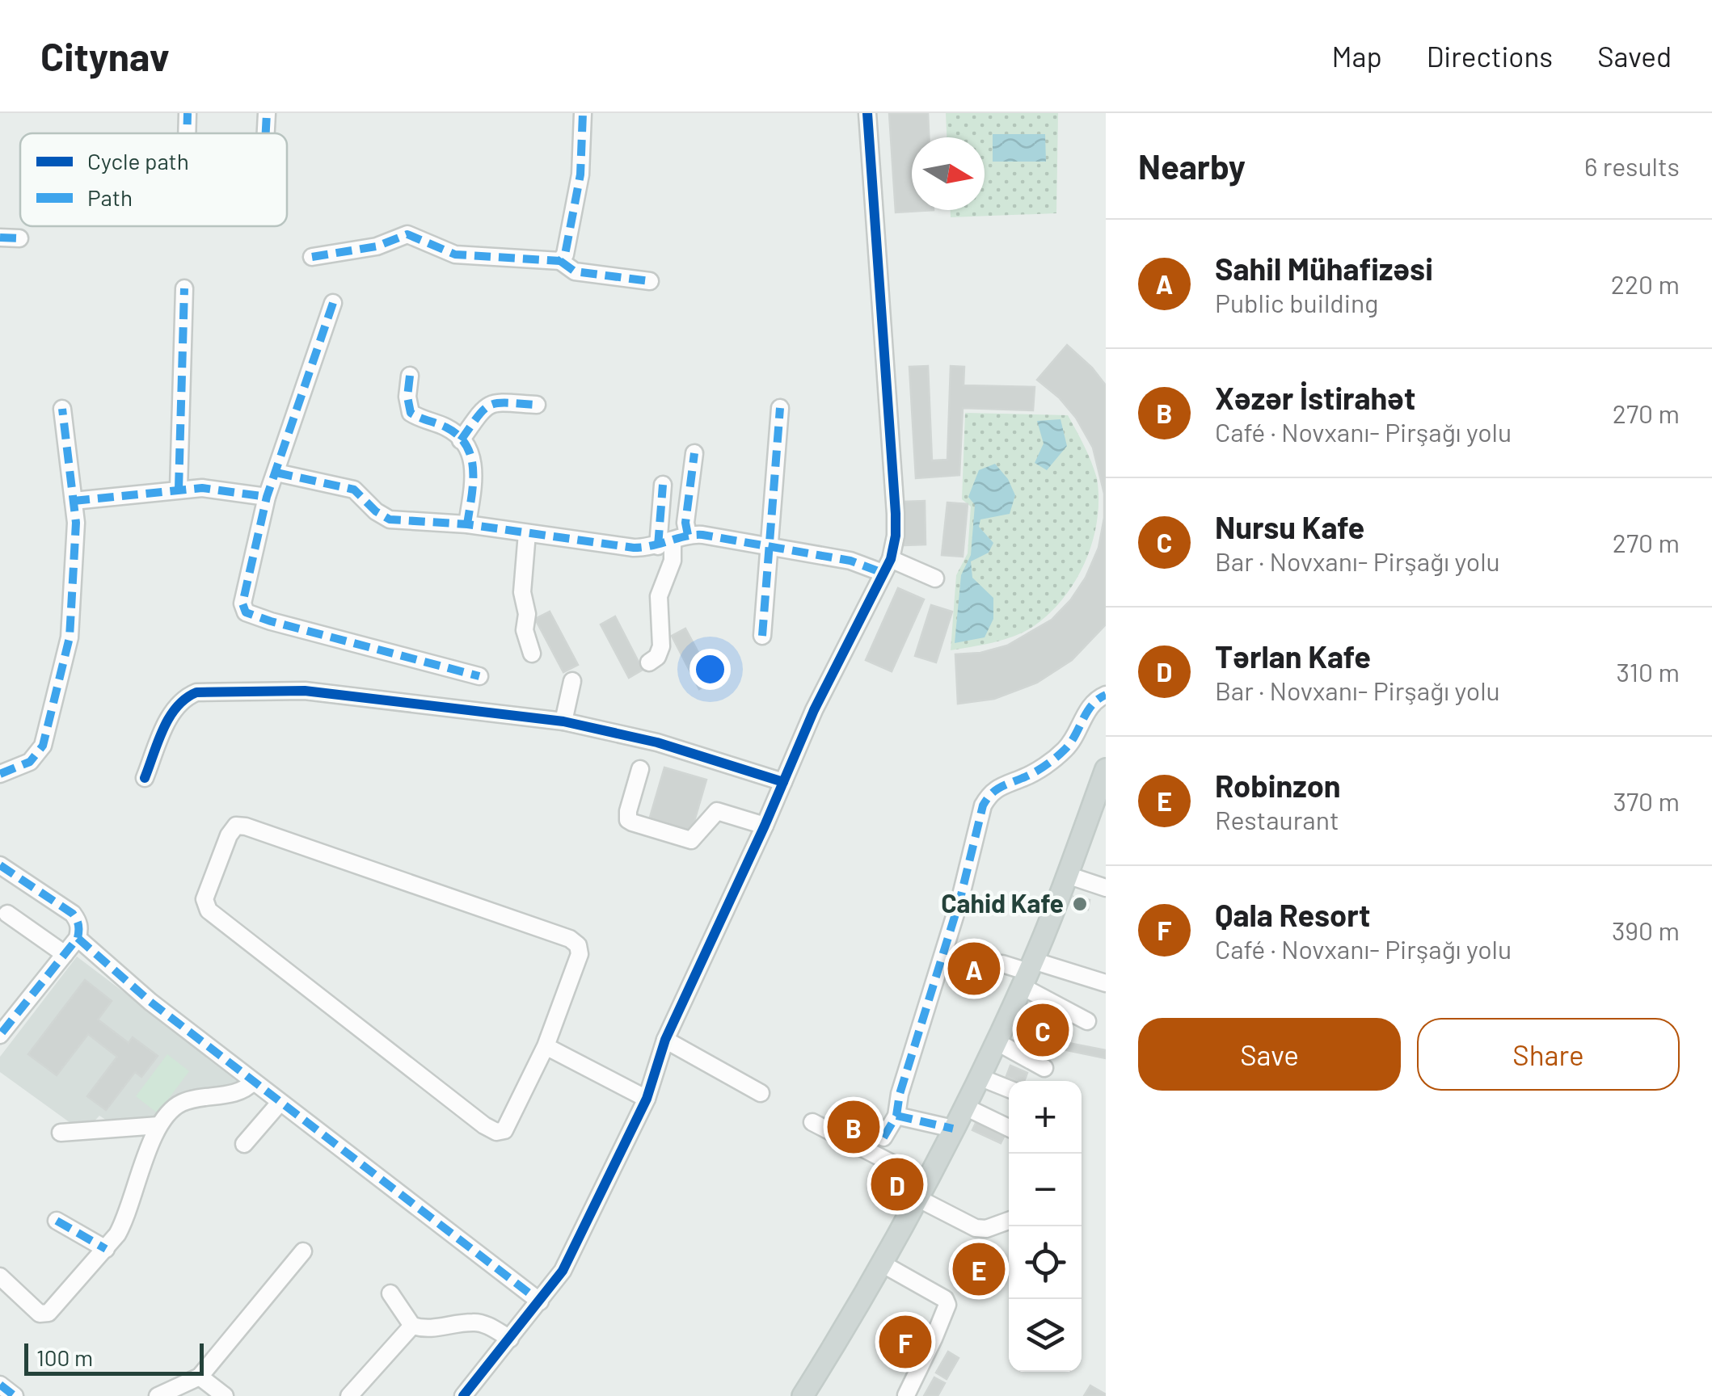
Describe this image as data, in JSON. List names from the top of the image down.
{
  "places": ["Cahid Kafe"],
  "legend": ["Cycle path", "Path"],
  "scale_bar": "100 m",
  "north": "right",
  "page": {
    "header": "Citynav",
    "nav": ["Map", "Directions", "Saved"],
    "heading": ["Nearby", "6 results"],
    "list": [
      {
        "mark": "A",
        "name": "Sahil Mühafizəsi",
        "note": "Public building",
        "value": "220 m"
      },
      {
        "mark": "B",
        "name": "Xəzər İstirahət",
        "note": "Café · Novxanı- Pirşağı yolu",
        "value": "270 m"
      },
      {
        "mark": "C",
        "name": "Nursu Kafe",
        "note": "Bar · Novxanı- Pirşağı yolu",
        "value": "270 m"
      },
      {
        "mark": "D",
        "name": "Tərlan Kafe",
        "note": "Bar · Novxanı- Pirşağı yolu",
        "value": "310 m"
      },
      {
        "mark": "E",
        "name": "Robinzon",
        "note": "Restaurant",
        "value": "370 m"
      },
      {
        "mark": "F",
        "name": "Qala Resort",
        "note": "Café · Novxanı- Pirşağı yolu",
        "value": "390 m"
      }
    ],
    "pins": [
      "A",
      "C",
      "B",
      "D",
      "E",
      "F"
    ],
    "buttons": ["Save", "Share"],
    "map_buttons": ["+", "−"],
    "scale": "100 m"
  }
}
